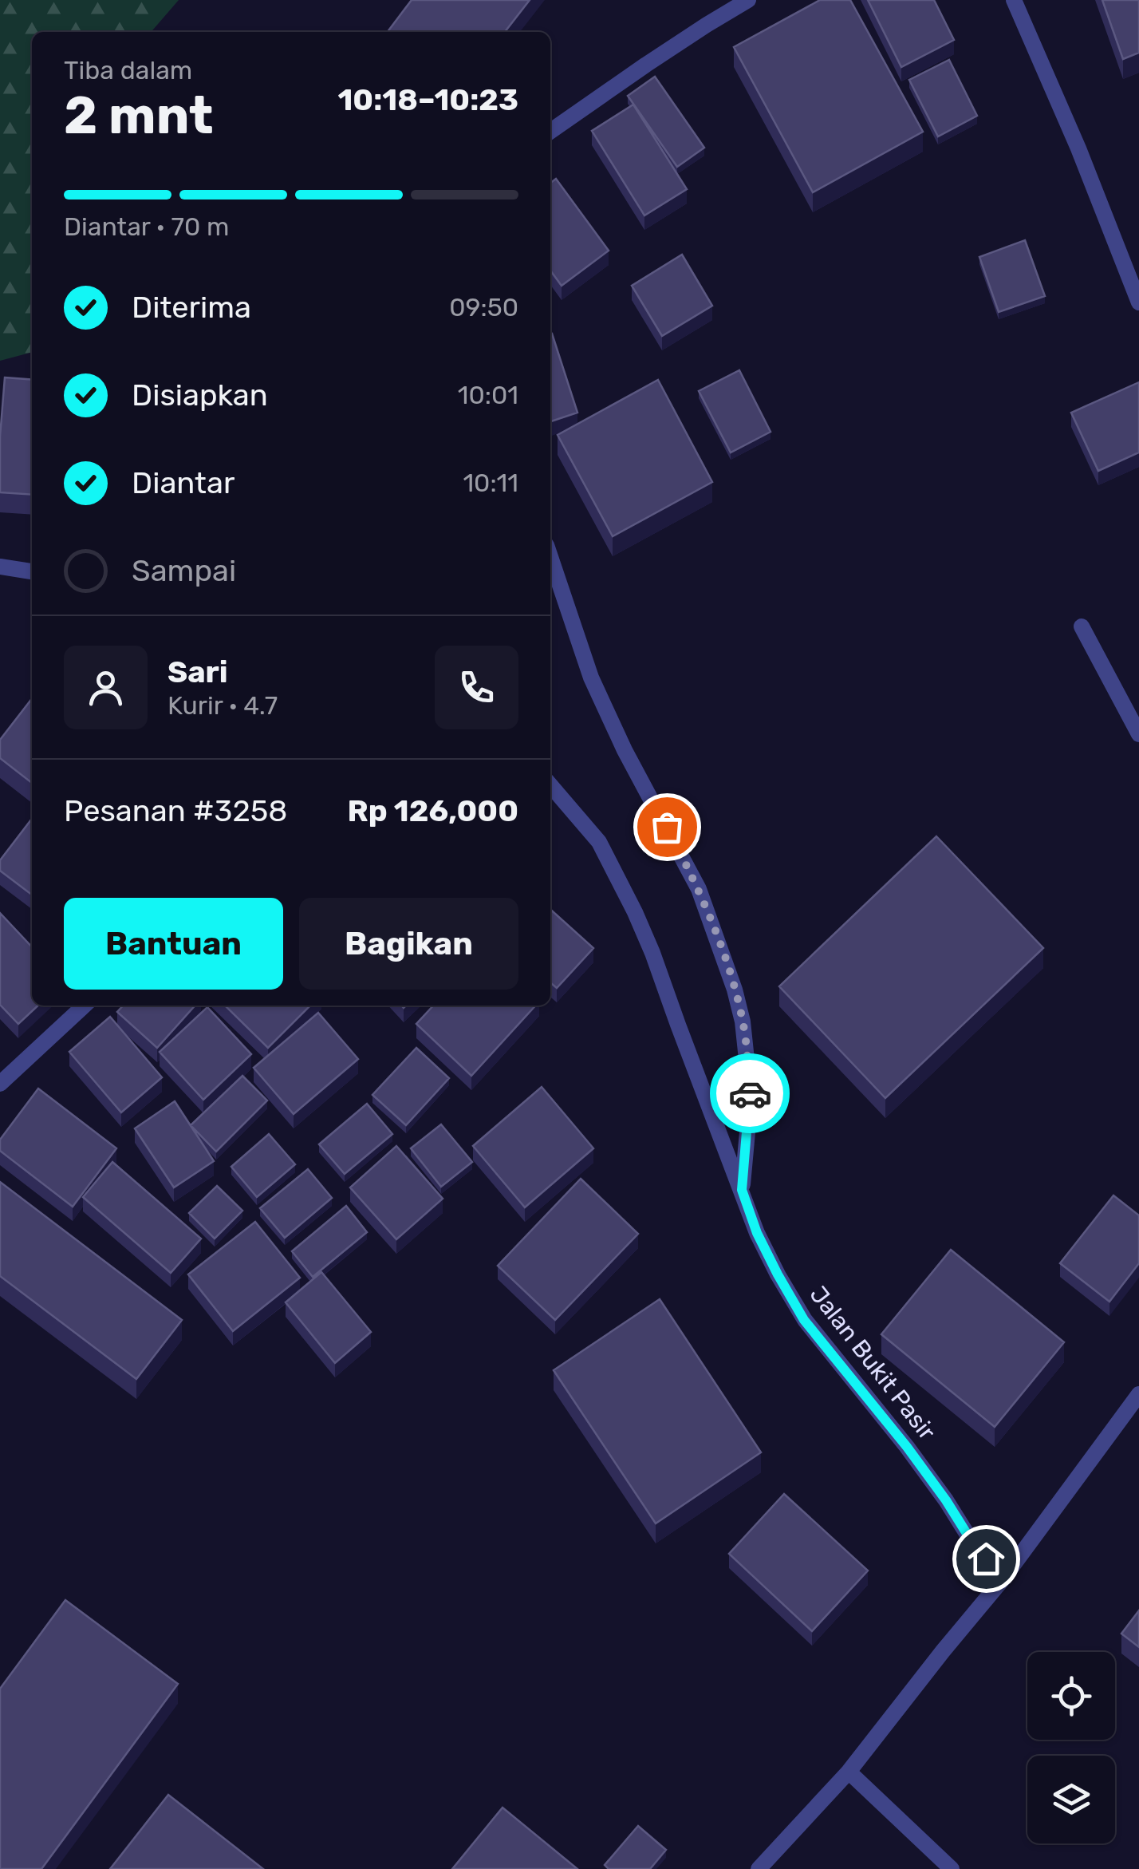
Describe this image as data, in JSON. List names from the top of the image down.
{
  "streets": {
    "street": ["Jalan Bukit Pasir"]
  },
  "page": {
    "heading": ["2 mnt", "Tiba dalam", "10:18–10:23"],
    "panel": [
      "Sari",
      "Kurir · 4.7",
      "Pesanan #3258",
      "Rp 126,000"
    ],
    "bar": "Diantar · 70 m",
    "list": [
      ["Diterima", "09:50"],
      ["Disiapkan", "10:01"],
      ["Diantar", "10:11"],
      "Sampai"
    ],
    "buttons": ["Bantuan", "Bagikan"]
  }
}
